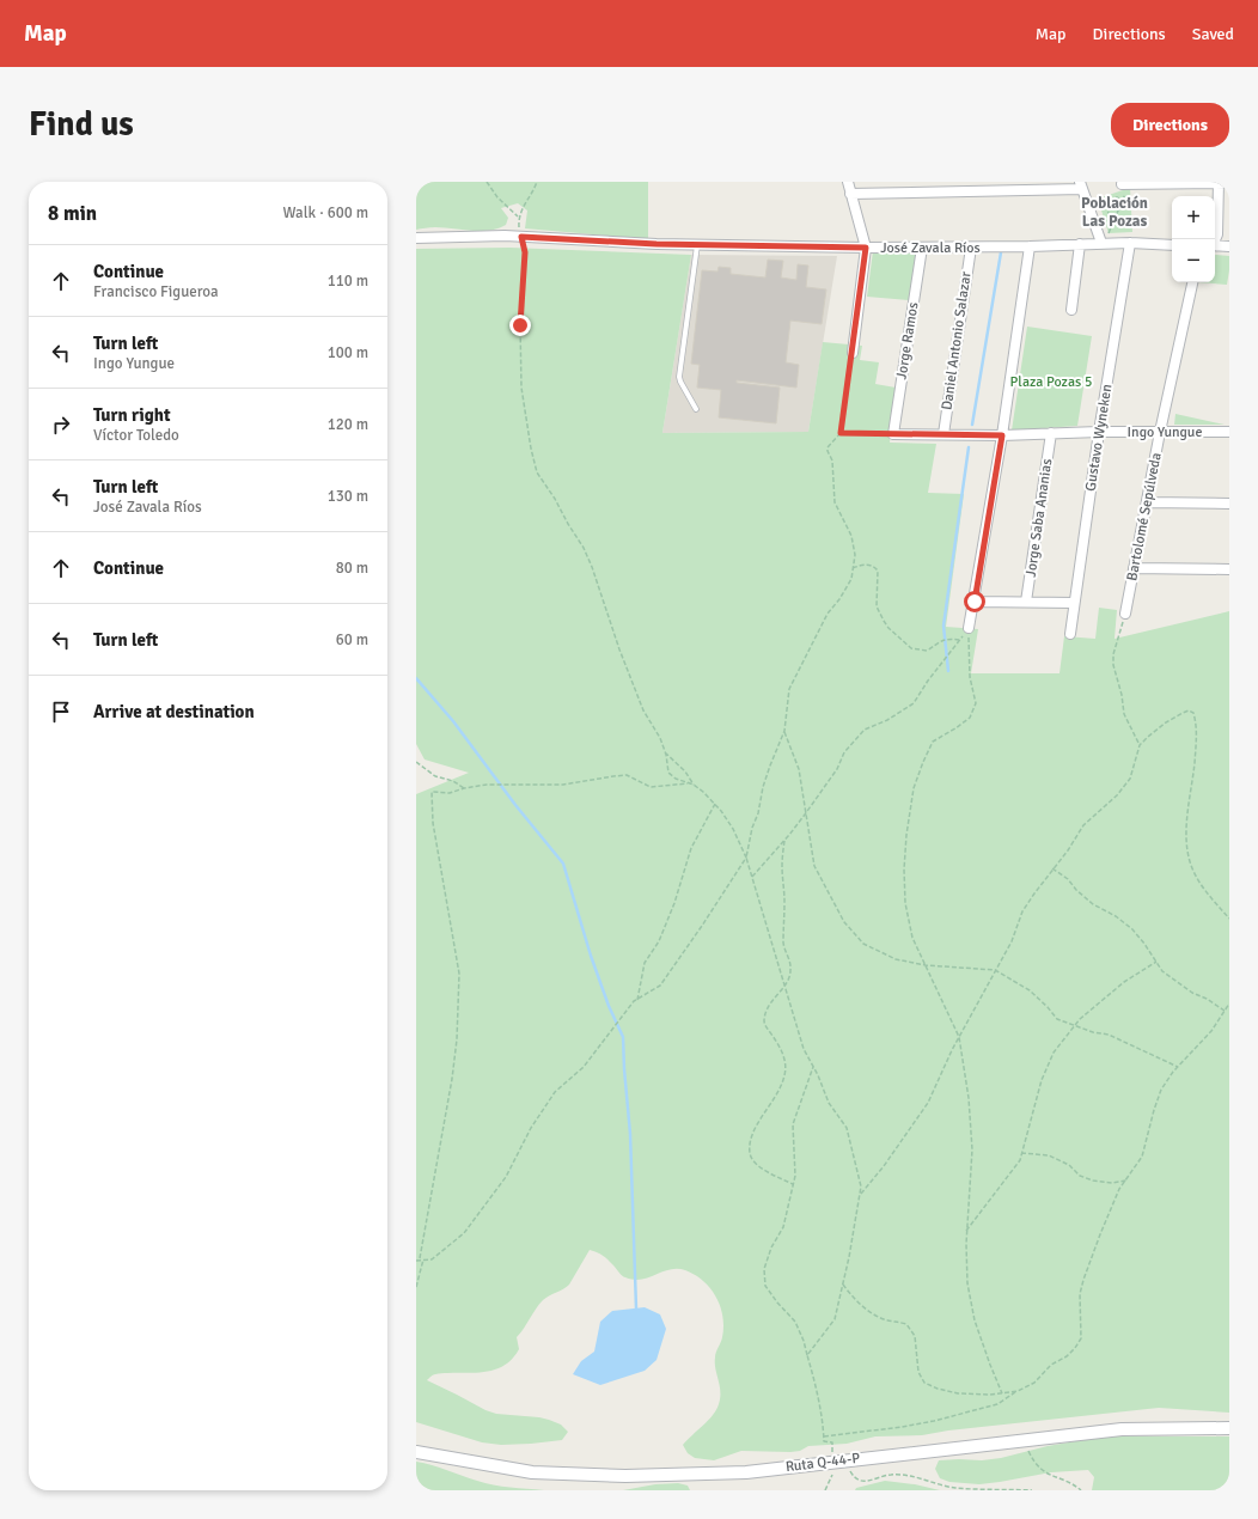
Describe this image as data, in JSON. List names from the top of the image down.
{
  "streets": {
    "street": [
      "José Zavala Ríos",
      "Jorge Ramos",
      "Daniel Antonio Salazar",
      "Ingo Yungue",
      "Gustavo Wyneken",
      "Bartolomé Sepúlveda",
      "Jorge Saba Ananias",
      "Ruta Q-44-P"
    ]
  },
  "crossings": [
    ["José Zavala Ríos", "Jorge Ramos"],
    ["José Zavala Ríos", "Daniel Antonio Salazar"],
    ["José Zavala Ríos", "Gustavo Wyneken"],
    ["Jorge Ramos", "Ingo Yungue"],
    ["Daniel Antonio Salazar", "Ingo Yungue"],
    ["Ingo Yungue", "Gustavo Wyneken"],
    ["Ingo Yungue", "Bartolomé Sepúlveda"],
    ["Ingo Yungue", "Jorge Saba Ananias"]
  ],
  "districts": ["Población Las Pozas"],
  "parks": ["Plaza Pozas 5"],
  "page": {
    "header": "Map",
    "nav": ["Map", "Directions", "Saved"],
    "buttons": "Directions",
    "title": "Find us",
    "heading": ["8 min", "Walk · 600 m"],
    "map_buttons": ["+", "−"],
    "list": [
      ["Continue", "Francisco Figueroa", "110 m"],
      ["Turn left", "Ingo Yungue", "100 m"],
      ["Turn right", "Víctor Toledo", "120 m"],
      ["Turn left", "José Zavala Ríos", "130 m"],
      ["Continue", "80 m"],
      ["Turn left", "60 m"],
      "Arrive at destination"
    ]
  }
}
